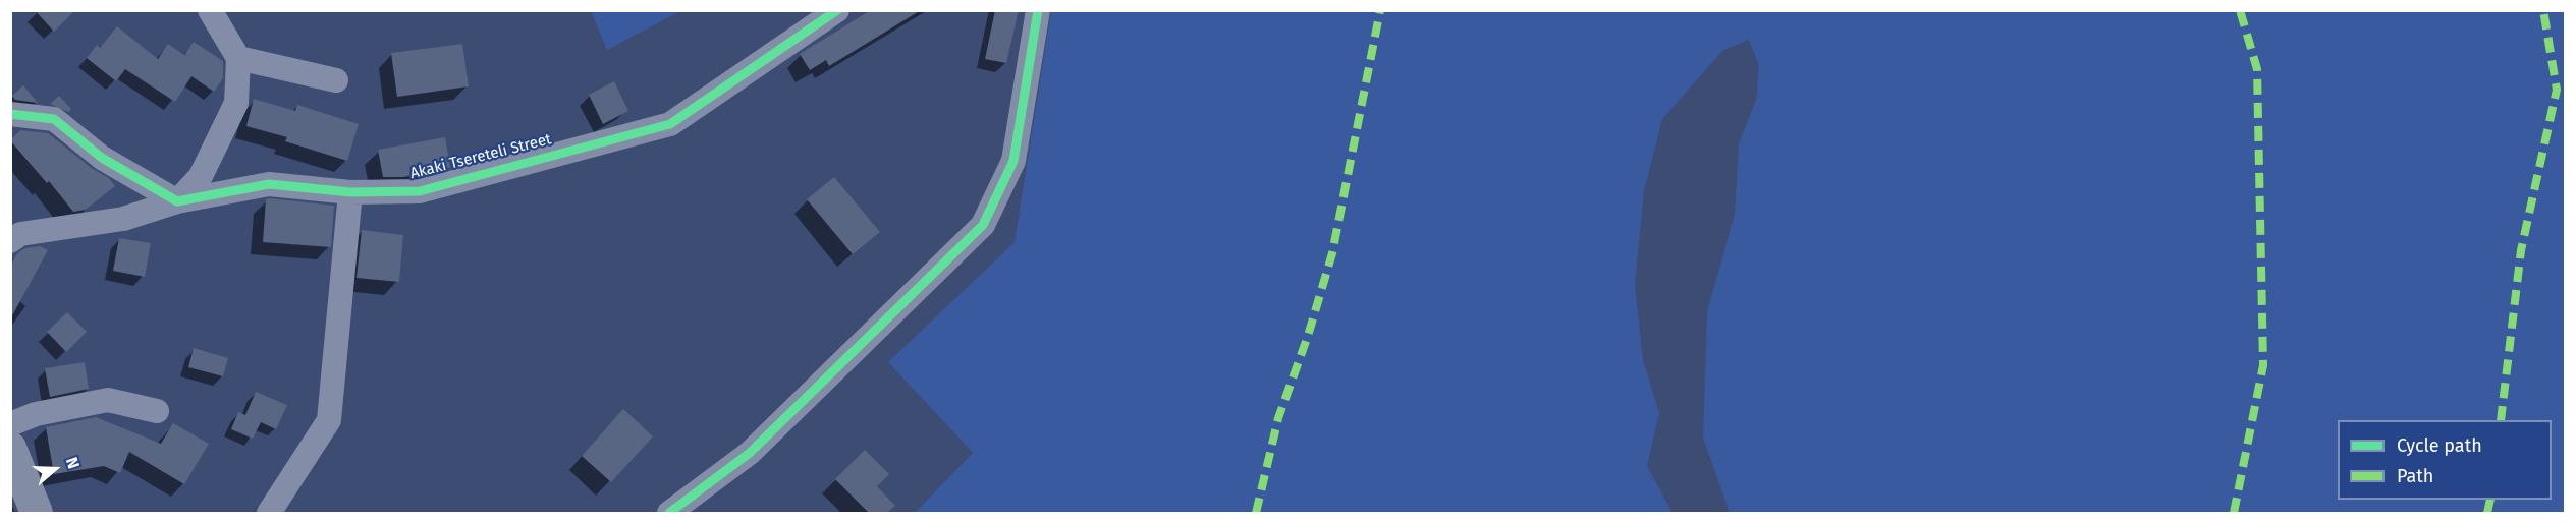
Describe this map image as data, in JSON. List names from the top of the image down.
{
  "streets": {
    "street": ["Akaki Tsereteli Street"]
  },
  "legend": ["Cycle path", "Path"],
  "north": "right"
}
